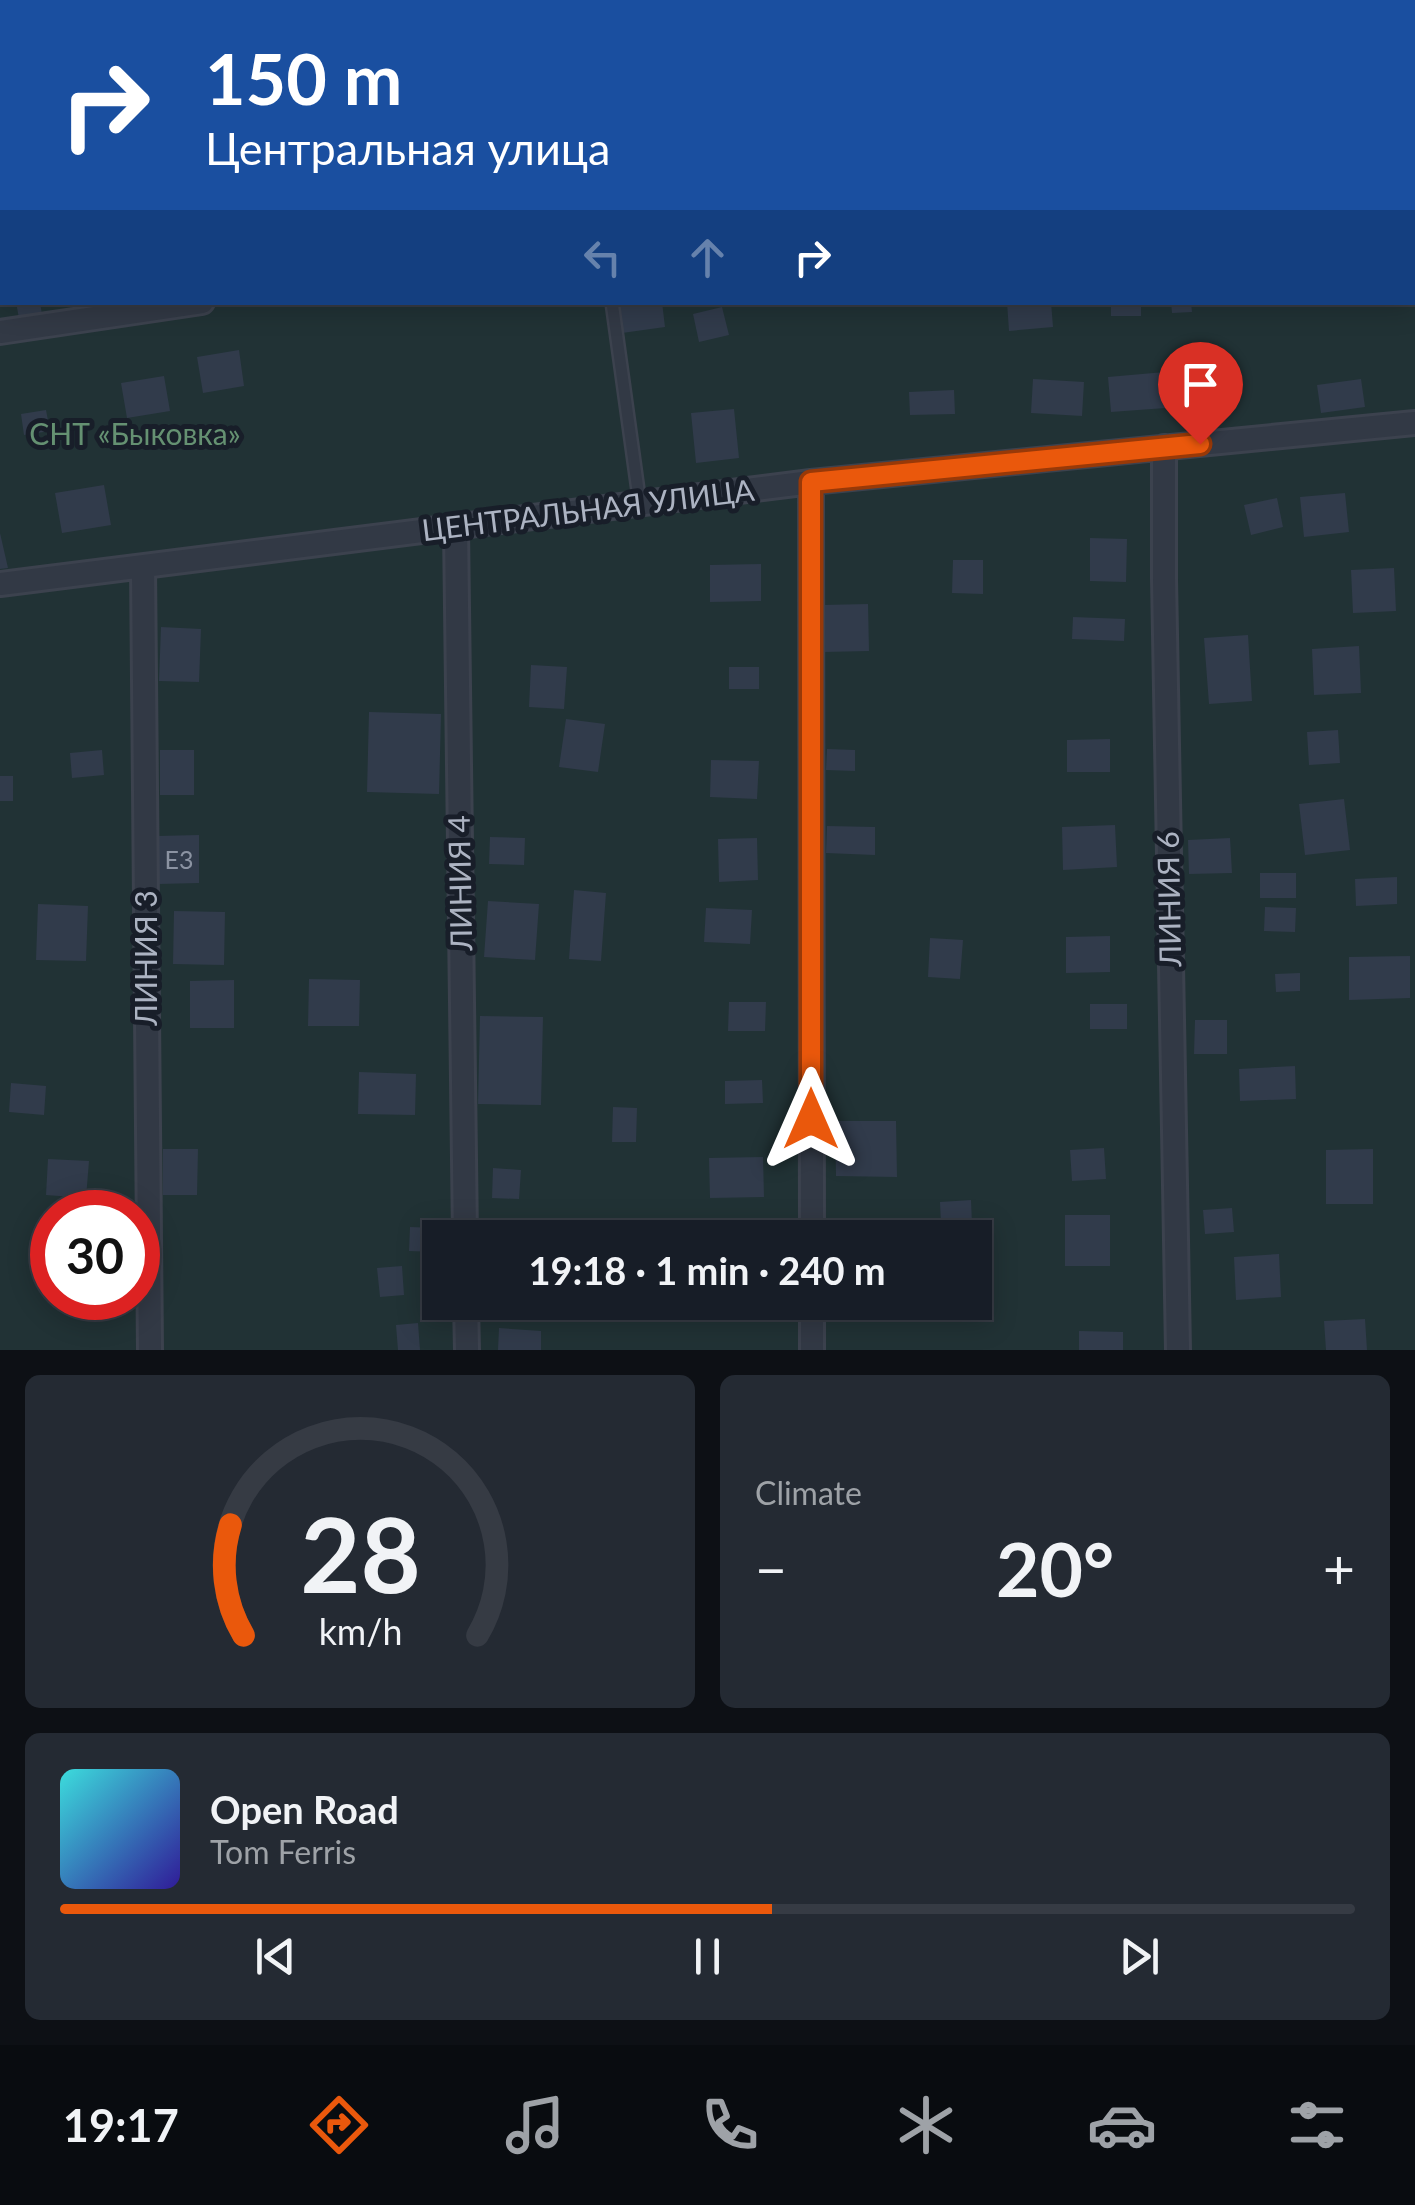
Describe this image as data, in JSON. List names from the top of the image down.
{
  "streets": {
    "street": [
      "ЦЕНТРАЛЬНАЯ УЛИЦА",
      "ЛИНИЯ 4",
      "ЛИНИЯ 6",
      "ЛИНИЯ 3"
    ]
  },
  "crossings": [
    ["ЦЕНТРАЛЬНАЯ УЛИЦА", "ЛИНИЯ 4"],
    ["ЦЕНТРАЛЬНАЯ УЛИЦА", "ЛИНИЯ 6"],
    ["ЦЕНТРАЛЬНАЯ УЛИЦА", "ЛИНИЯ 3"]
  ],
  "parks": ["СНТ «Быковка»"],
  "house_numbers": ["Е3"],
  "page": {
    "turn": ["150 m", "Центральная улица"],
    "limit": "30",
    "trip": "19:18 · 1 min · 240 m",
    "tile": "Climate",
    "heat": ["−", "20°", "+"],
    "song": ["Open Road", "Tom Ferris"],
    "tabs": "19:17",
    "gauge": ["28", "km/h"]
  }
}
